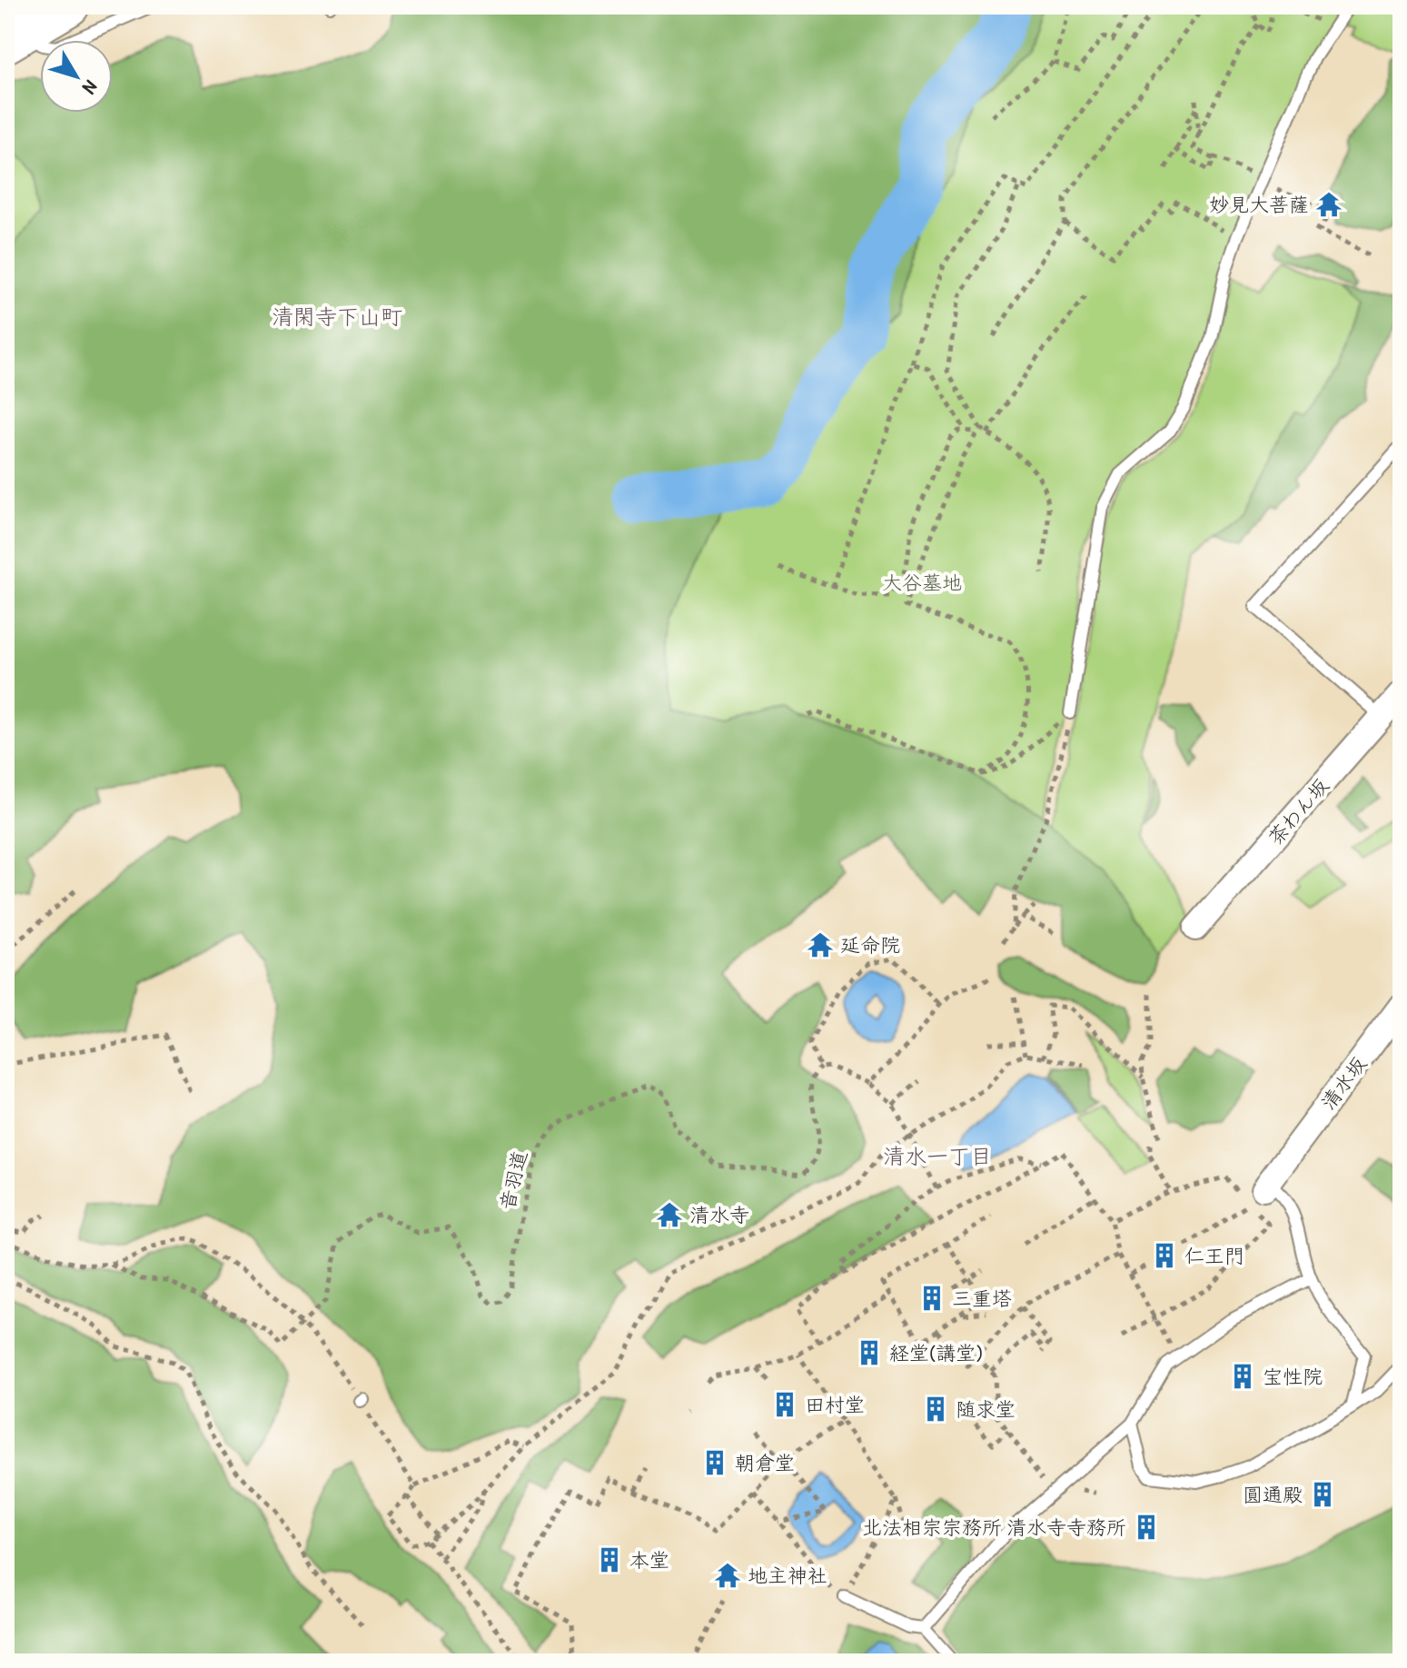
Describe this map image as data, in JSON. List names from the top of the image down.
{
  "streets": {
    "street": ["茶わん坂", "清水坂"],
    "path": ["音羽道"]
  },
  "districts": ["清閑寺下山町", "清水一丁目"],
  "parks": ["大谷墓地"],
  "places": {
    "temple": [
      "妙見大菩薩",
      "延命院",
      "清水寺",
      "地主神社"
    ],
    "building": [
      "仁王門",
      "三重塔",
      "経堂(講堂)",
      "宝性院",
      "田村堂",
      "随求堂",
      "朝倉堂",
      "圓通殿",
      "北法相宗宗務所 清水寺寺務所",
      "本堂"
    ]
  },
  "north": "bottom right"
}
